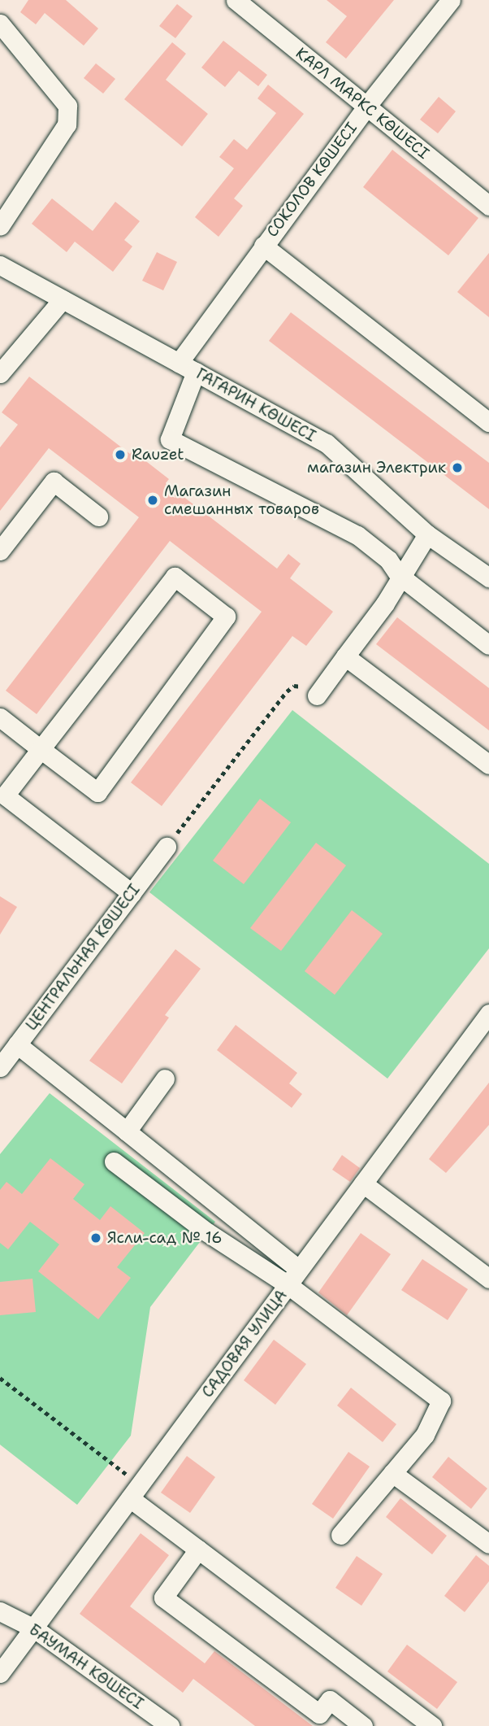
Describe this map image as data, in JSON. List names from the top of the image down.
{
  "streets": {
    "street": [
      "КАРЛ МАРКС КӨШЕСІ",
      "СОКОЛОВ КӨШЕСІ",
      "ГАГАРИН КӨШЕСІ",
      "ЦЕНТРАЛЬНАЯ КӨШЕСІ",
      "САДОВАЯ УЛИЦА",
      "БАУМАН КӨШЕСІ"
    ]
  },
  "crossings": [
    ["КАРЛ МАРКС КӨШЕСІ", "СОКОЛОВ КӨШЕСІ"],
    ["СОКОЛОВ КӨШЕСІ", "ГАГАРИН КӨШЕСІ"],
    ["САДОВАЯ УЛИЦА", "БАУМАН КӨШЕСІ"]
  ],
  "places": [
    "Rauzet",
    "магазин Электрик",
    "Магазин смешанных товаров",
    "Ясли-сад № 16"
  ]
}
